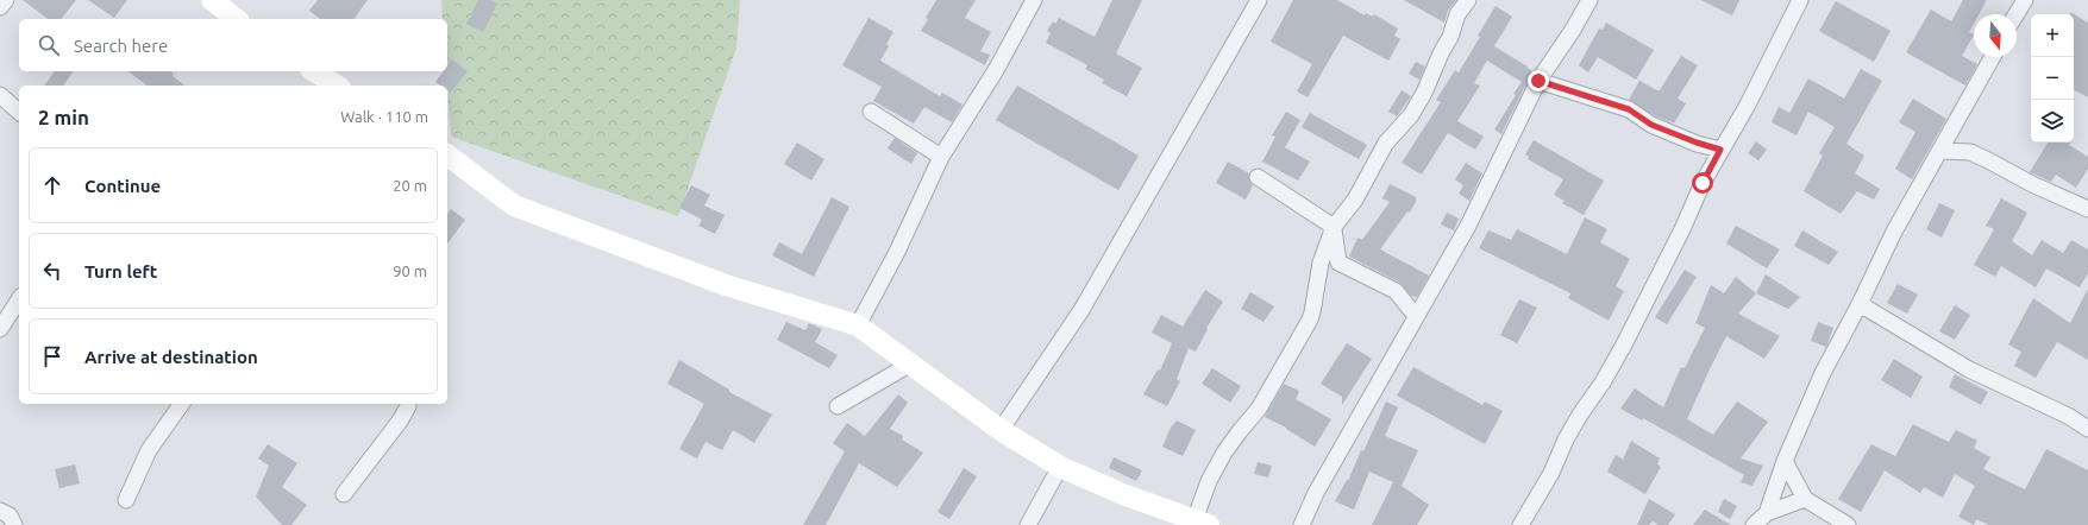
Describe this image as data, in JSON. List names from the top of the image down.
{
  "north": "bottom",
  "page": {
    "map_buttons": ["+", "−"],
    "search": "Search here",
    "heading": ["2 min", "Walk · 110 m"],
    "list": [
      ["Continue", "20 m"],
      ["Turn left", "90 m"],
      "Arrive at destination"
    ]
  }
}
